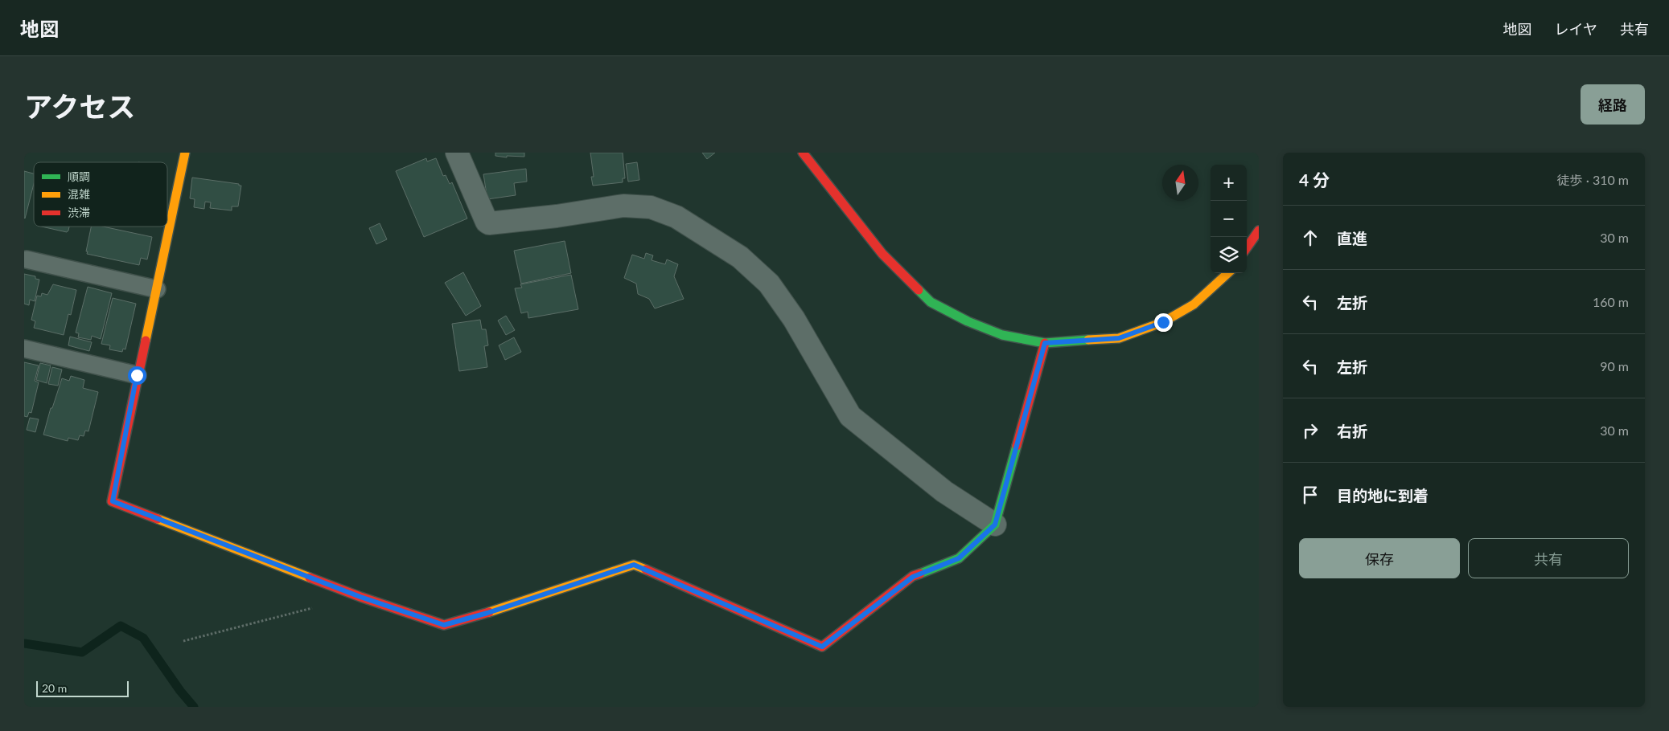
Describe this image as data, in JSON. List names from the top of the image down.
{
  "legend": ["順調", "混雑", "渋滞"],
  "scale_bar": "20 m",
  "north": "top",
  "page": {
    "header": "地図",
    "nav": ["地図", "レイヤ", "共有"],
    "title": "アクセス",
    "buttons": [
      "経路",
      ["保存", "共有"]
    ],
    "heading": ["4 分", "徒歩 · 310 m"],
    "map_buttons": ["+", "−"],
    "list": [
      ["直進", "30 m"],
      ["左折", "160 m"],
      ["左折", "90 m"],
      ["右折", "30 m"],
      "目的地に到着"
    ],
    "scale": "20 m"
  }
}
